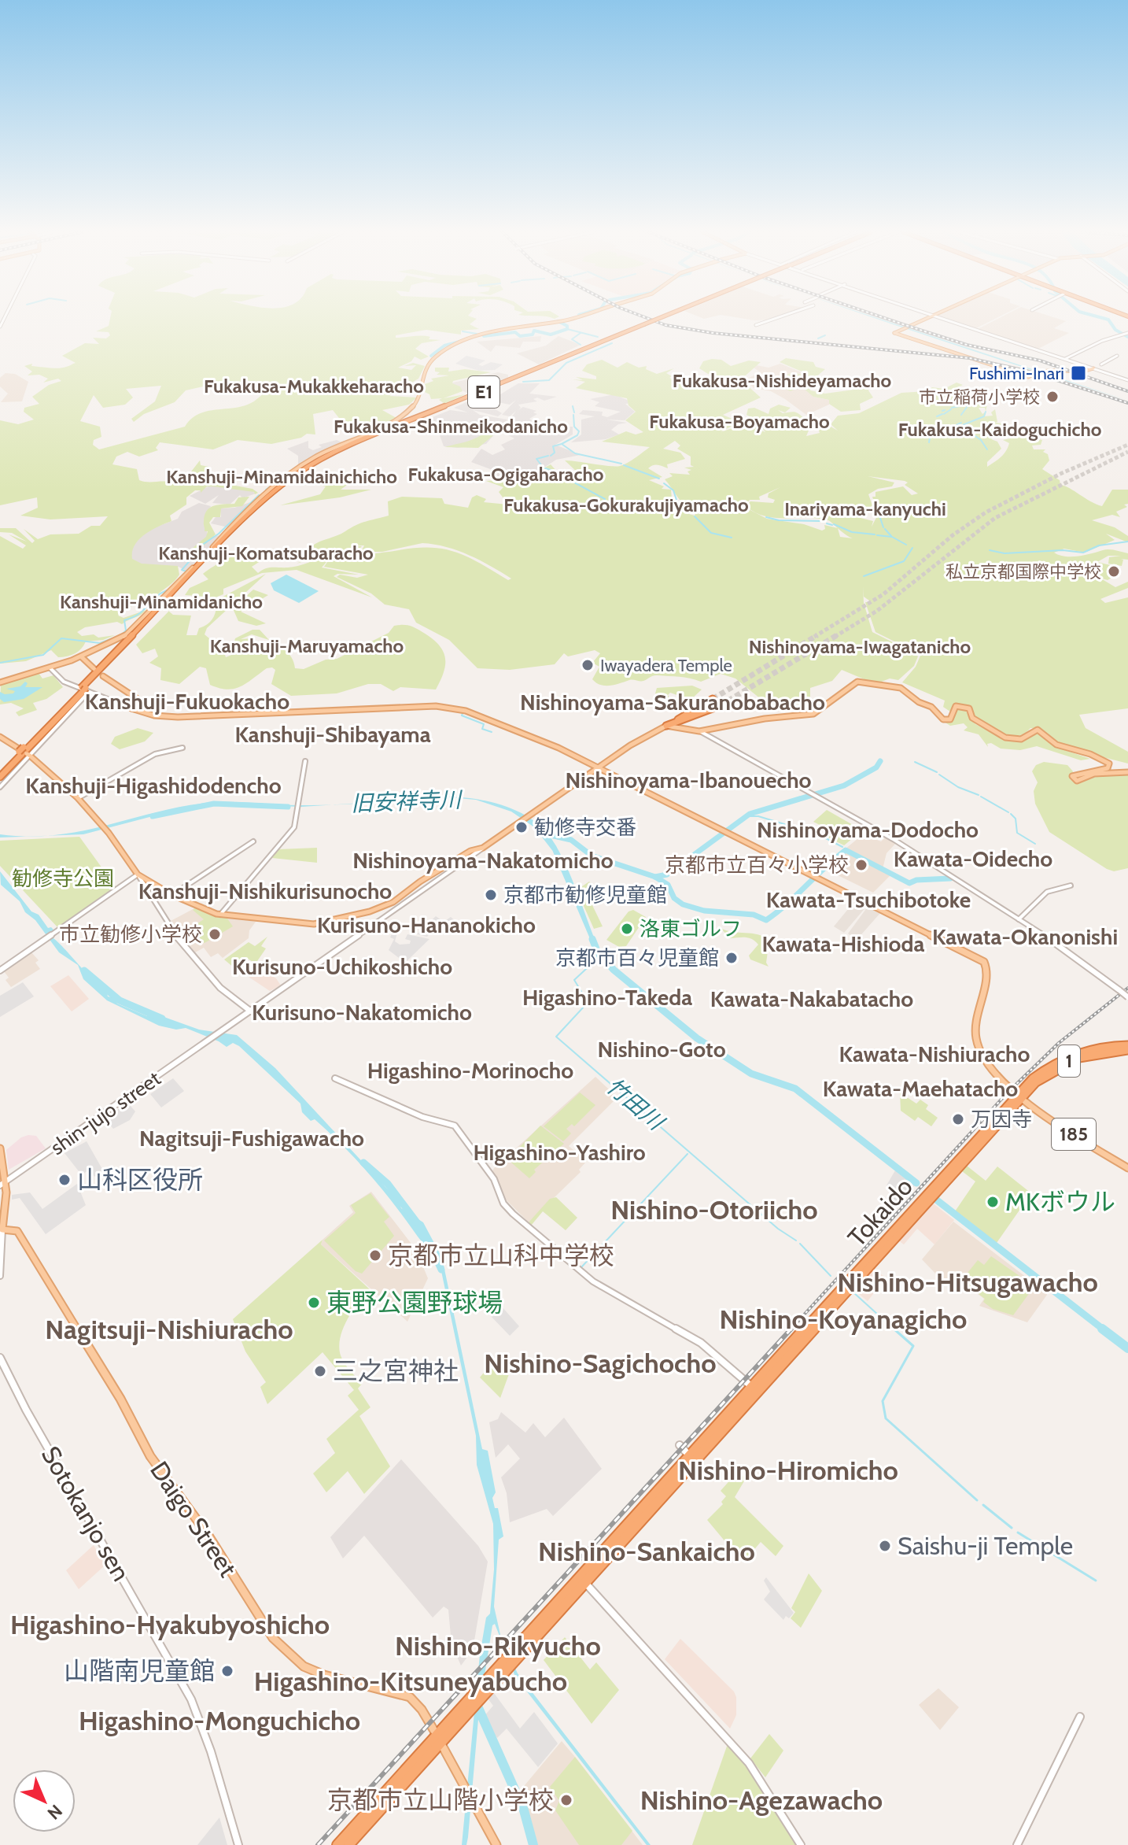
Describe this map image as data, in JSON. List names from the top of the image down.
{
  "streets": {
    "highway": ["E1", "1", "Tokaido"],
    "main road": ["185", "Daigo Street"],
    "street": ["shin-jujo street", "Sotokanjo sen"]
  },
  "crossings": [
    ["185", "Tokaido"],
    ["Tokaido", "Daigo Street"]
  ],
  "districts": [
    "Fukakusa-Nishideyamacho",
    "Fukakusa-Mukakkeharacho",
    "Fukakusa-Boyamacho",
    "Fukakusa-Shinmeikodanicho",
    "Fukakusa-Kaidoguchicho",
    "Fukakusa-Ogigaharacho",
    "Kanshuji-Minamidainichicho",
    "Fukakusa-Gokurakujiyamacho",
    "Inariyama-kanyuchi",
    "Kanshuji-Komatsubaracho",
    "Kanshuji-Minamidanicho",
    "Kanshuji-Maruyamacho",
    "Nishinoyama-Iwagatanicho",
    "Kanshuji-Fukuokacho",
    "Nishinoyama-Sakuranobabacho",
    "Kanshuji-Shibayama",
    "Nishinoyama-Ibanouecho",
    "Kanshuji-Higashidodencho",
    "Nishinoyama-Dodocho",
    "Kawata-Oidecho",
    "Nishinoyama-Nakatomicho",
    "Kanshuji-Nishikurisunocho",
    "Kawata-Tsuchibotoke",
    "Kurisuno-Hananokicho",
    "Kawata-Okanonishi",
    "Kawata-Hishioda",
    "Kurisuno-Uchikoshicho",
    "Higashino-Takeda",
    "Kawata-Nakabatacho",
    "Kurisuno-Nakatomicho",
    "Nishino-Goto",
    "Kawata-Nishiuracho",
    "Higashino-Morinocho",
    "Kawata-Maehatacho",
    "Nagitsuji-Fushigawacho",
    "Higashino-Yashiro",
    "Nishino-Otoriicho",
    "Nishino-Hitsugawacho",
    "Nishino-Koyanagicho",
    "Nagitsuji-Nishiuracho",
    "Nishino-Sagichocho",
    "Nishino-Hiromicho",
    "Nishino-Sankaicho",
    "Higashino-Hyakubyoshicho",
    "Nishino-Rikyucho",
    "Higashino-Kitsuneyabucho",
    "Higashino-Monguchicho",
    "Nishino-Agezawacho"
  ],
  "water": ["旧安祥寺川", "竹田川"],
  "parks": ["勧修寺公園"],
  "places": {
    "transit": ["Fushimi-Inari"],
    "other": [
      "市立稲荷小学校",
      "私立京都国際中学校",
      "Iwayadera Temple",
      "勧修寺交番",
      "京都市立百々小学校",
      "京都市勧修児童館",
      "洛東ゴルフ",
      "市立勧修小学校",
      "京都市百々児童館",
      "万因寺",
      "山科区役所",
      "MKボウル",
      "京都市立山科中学校",
      "東野公園野球場",
      "三之宮神社",
      "Saishu-ji Temple",
      "山階南児童館",
      "京都市立山階小学校"
    ]
  },
  "north": "bottom right"
}
